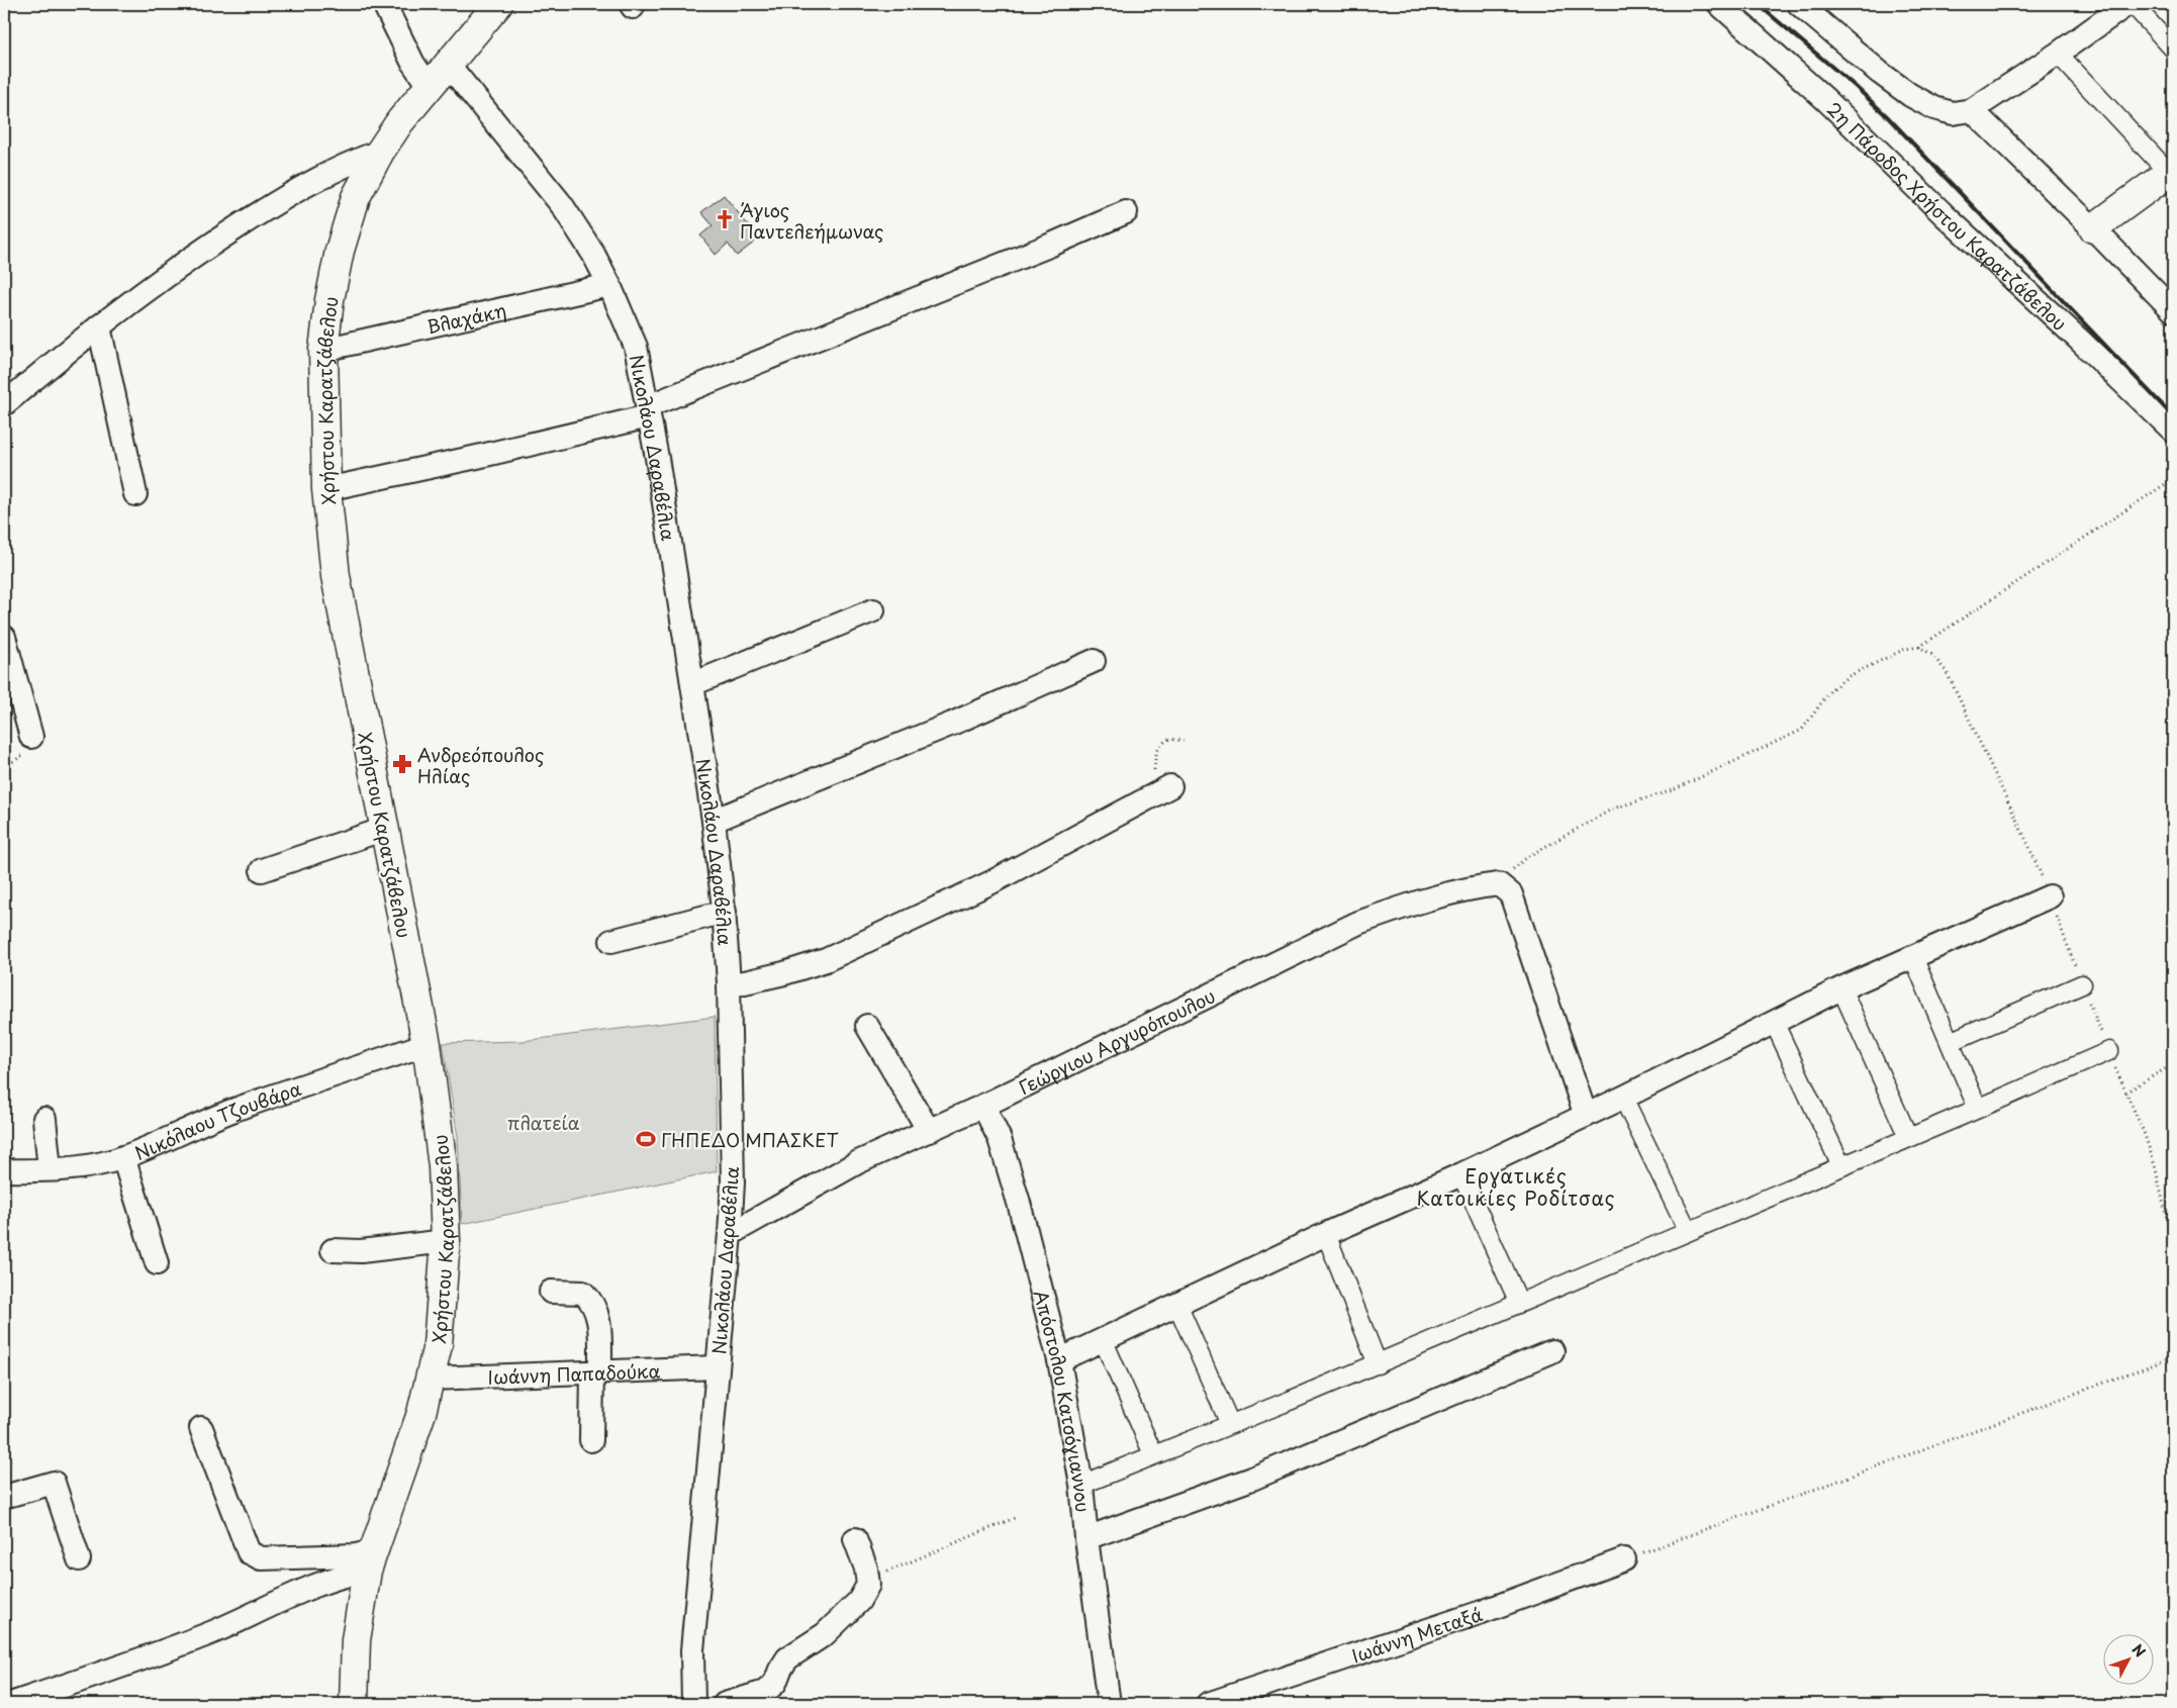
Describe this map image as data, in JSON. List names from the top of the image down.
{
  "streets": {
    "street": [
      "2η Πάροδος Χρήστου Καρατζάβελου",
      "Βλαχάκη",
      "Χρήστου Καρατζάβελου",
      "Νικολάου Δαραβέλια",
      "Γεώργιου Αργυρόπουλου",
      "Νικόλαου Τζουβάρα",
      "Ιωάννη Παπαδούκα",
      "Απόστολου Κατσόγιαννου",
      "Ιωάννη Μεταξά"
    ]
  },
  "crossings": [
    ["Βλαχάκη", "Χρήστου Καρατζάβελου"],
    ["Βλαχάκη", "Νικολάου Δαραβέλια"],
    ["Χρήστου Καρατζάβελου", "Νικολάου Δαραβέλια"],
    ["Χρήστου Καρατζάβελου", "Νικόλαου Τζουβάρα"],
    ["Χρήστου Καρατζάβελου", "Ιωάννη Παπαδούκα"],
    ["Νικολάου Δαραβέλια", "Γεώργιου Αργυρόπουλου"],
    ["Νικολάου Δαραβέλια", "Ιωάννη Παπαδούκα"],
    ["Γεώργιου Αργυρόπουλου", "Απόστολου Κατσόγιαννου"]
  ],
  "districts": ["Εργατικές Κατοικίες Ροδίτσας"],
  "parks": ["πλατεία"],
  "places": {
    "church": ["Άγιος Παντελεήμωνας"],
    "pharmacy": ["Ανδρεόπουλος Ηλίας"],
    "sports": ["ΓΗΠΕΔΟ ΜΠΑΣΚΕΤ"]
  },
  "north": "top right"
}
